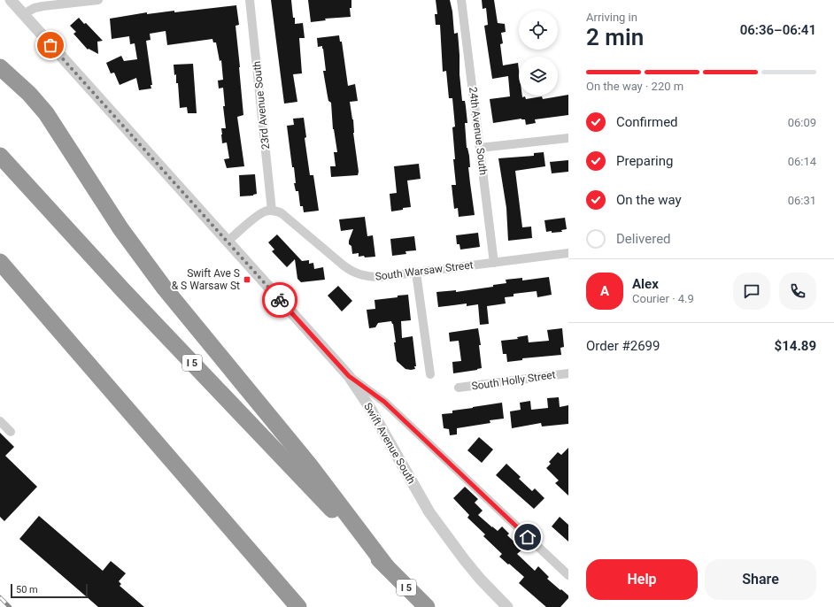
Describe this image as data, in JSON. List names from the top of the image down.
{
  "streets": {
    "highway": ["I 5"],
    "street": [
      "23rd Avenue South",
      "24th Avenue South",
      "South Warsaw Street",
      "South Holly Street",
      "Swift Avenue South"
    ]
  },
  "crossings": [
    ["23rd Avenue South", "South Warsaw Street"],
    ["24th Avenue South", "South Warsaw Street"]
  ],
  "places": {
    "transit": ["Swift Ave S & S Warsaw St"]
  },
  "scale_bar": "50 m",
  "page": {
    "heading": ["2 min", "Arriving in", "06:36–06:41"],
    "panel": [
      "Alex",
      "Courier · 4.9",
      "Order #2699",
      "$14.89"
    ],
    "bar": "On the way · 220 m",
    "list": [
      ["Confirmed", "06:09"],
      ["Preparing", "06:14"],
      ["On the way", "06:31"],
      "Delivered"
    ],
    "round": "A",
    "buttons": ["Help", "Share"],
    "scale": "50 m"
  }
}
